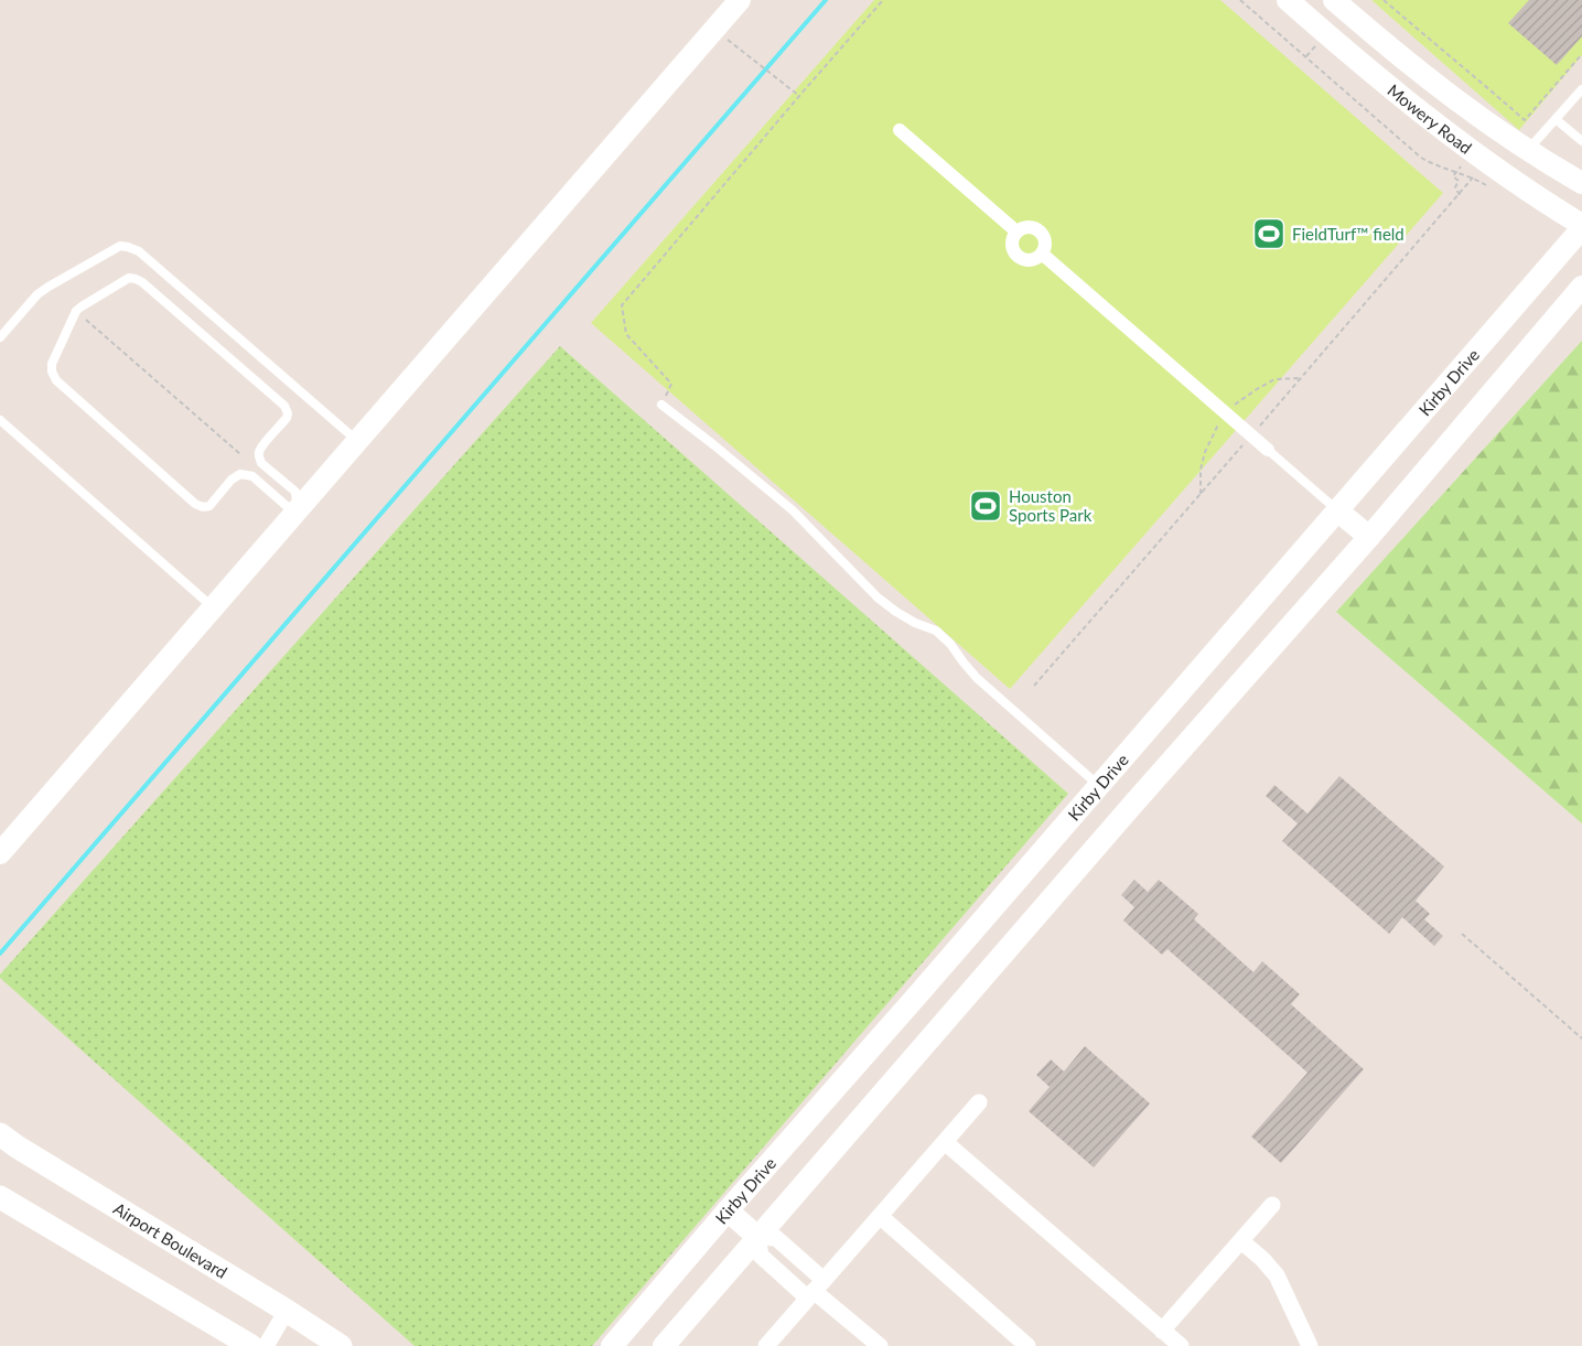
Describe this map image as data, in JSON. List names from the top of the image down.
{
  "streets": {
    "main road": ["Airport Boulevard"],
    "street": ["Mowery Road", "Kirby Drive"]
  },
  "crossings": [
    ["Mowery Road", "Kirby Drive"]
  ],
  "places": {
    "sports": ["FieldTurf™ field", "Houston Sports Park"]
  }
}
